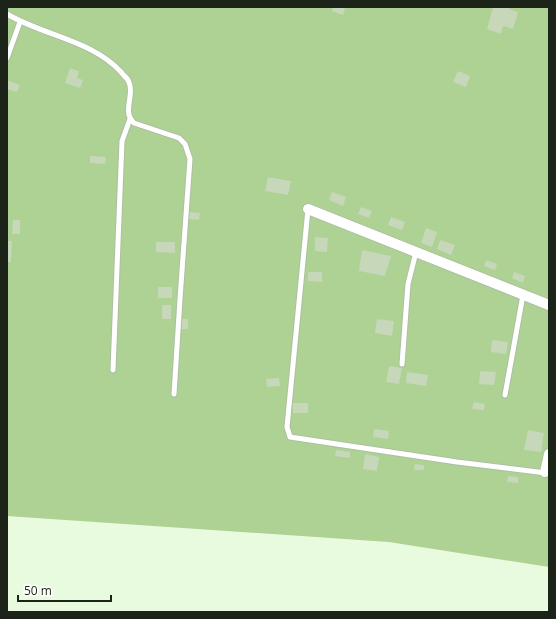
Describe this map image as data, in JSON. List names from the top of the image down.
{
  "scale_bar": "50 m"
}
